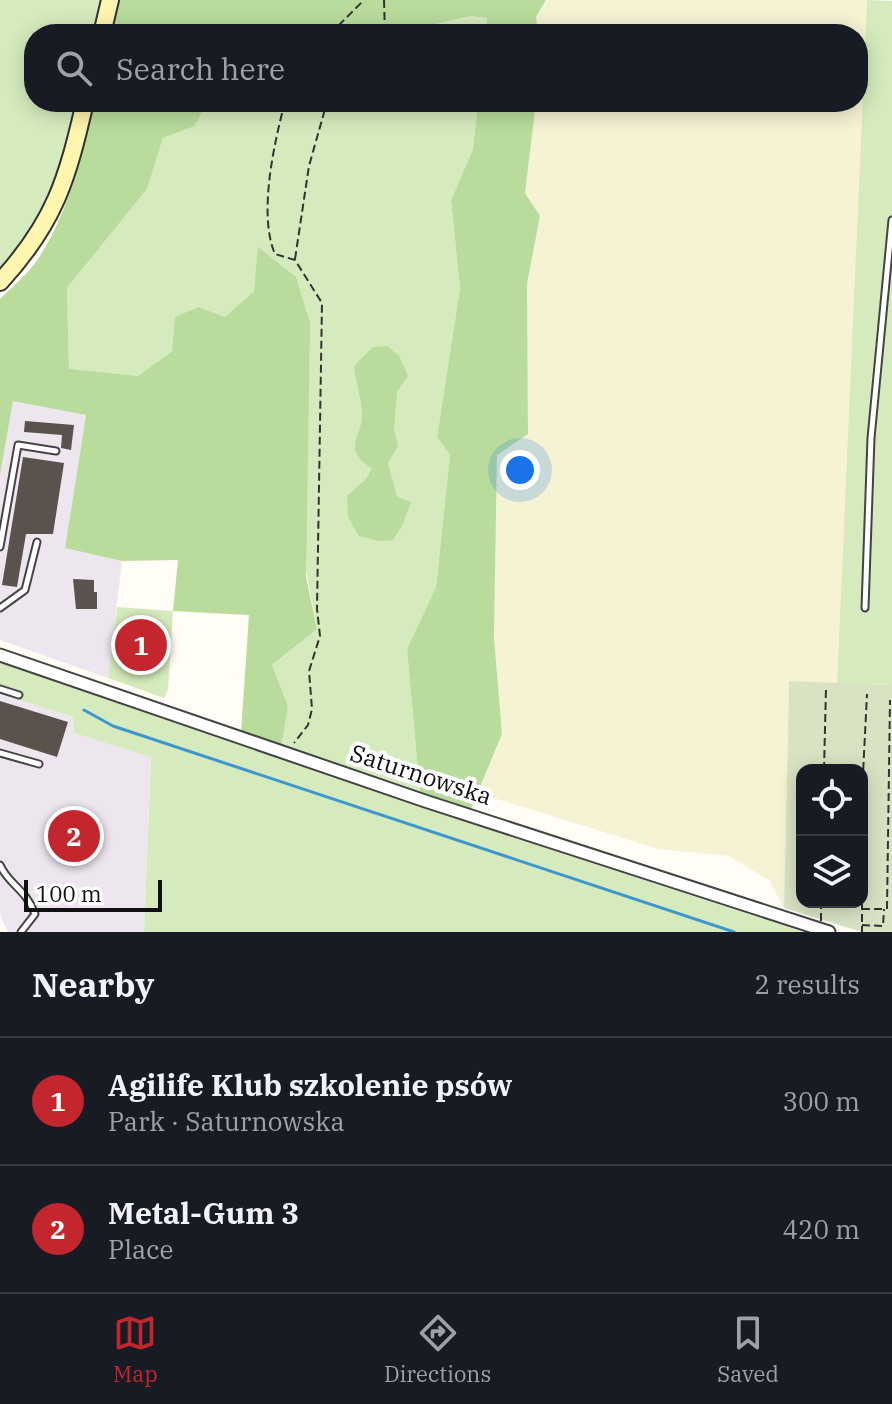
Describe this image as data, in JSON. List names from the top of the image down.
{
  "streets": {
    "street": ["Saturnowska"]
  },
  "scale_bar": "100 m",
  "page": {
    "search": "Search here",
    "pins": ["1", "2"],
    "scale": "100 m",
    "heading": ["Nearby", "2 results"],
    "list": [
      {
        "mark": "1",
        "name": "Agilife Klub szkolenie psów",
        "note": "Park · Saturnowska",
        "value": "300 m"
      },
      {
        "mark": "2",
        "name": "Metal-Gum 3",
        "note": "Place",
        "value": "420 m"
      }
    ],
    "nav": ["Map", "Directions", "Saved"]
  }
}
